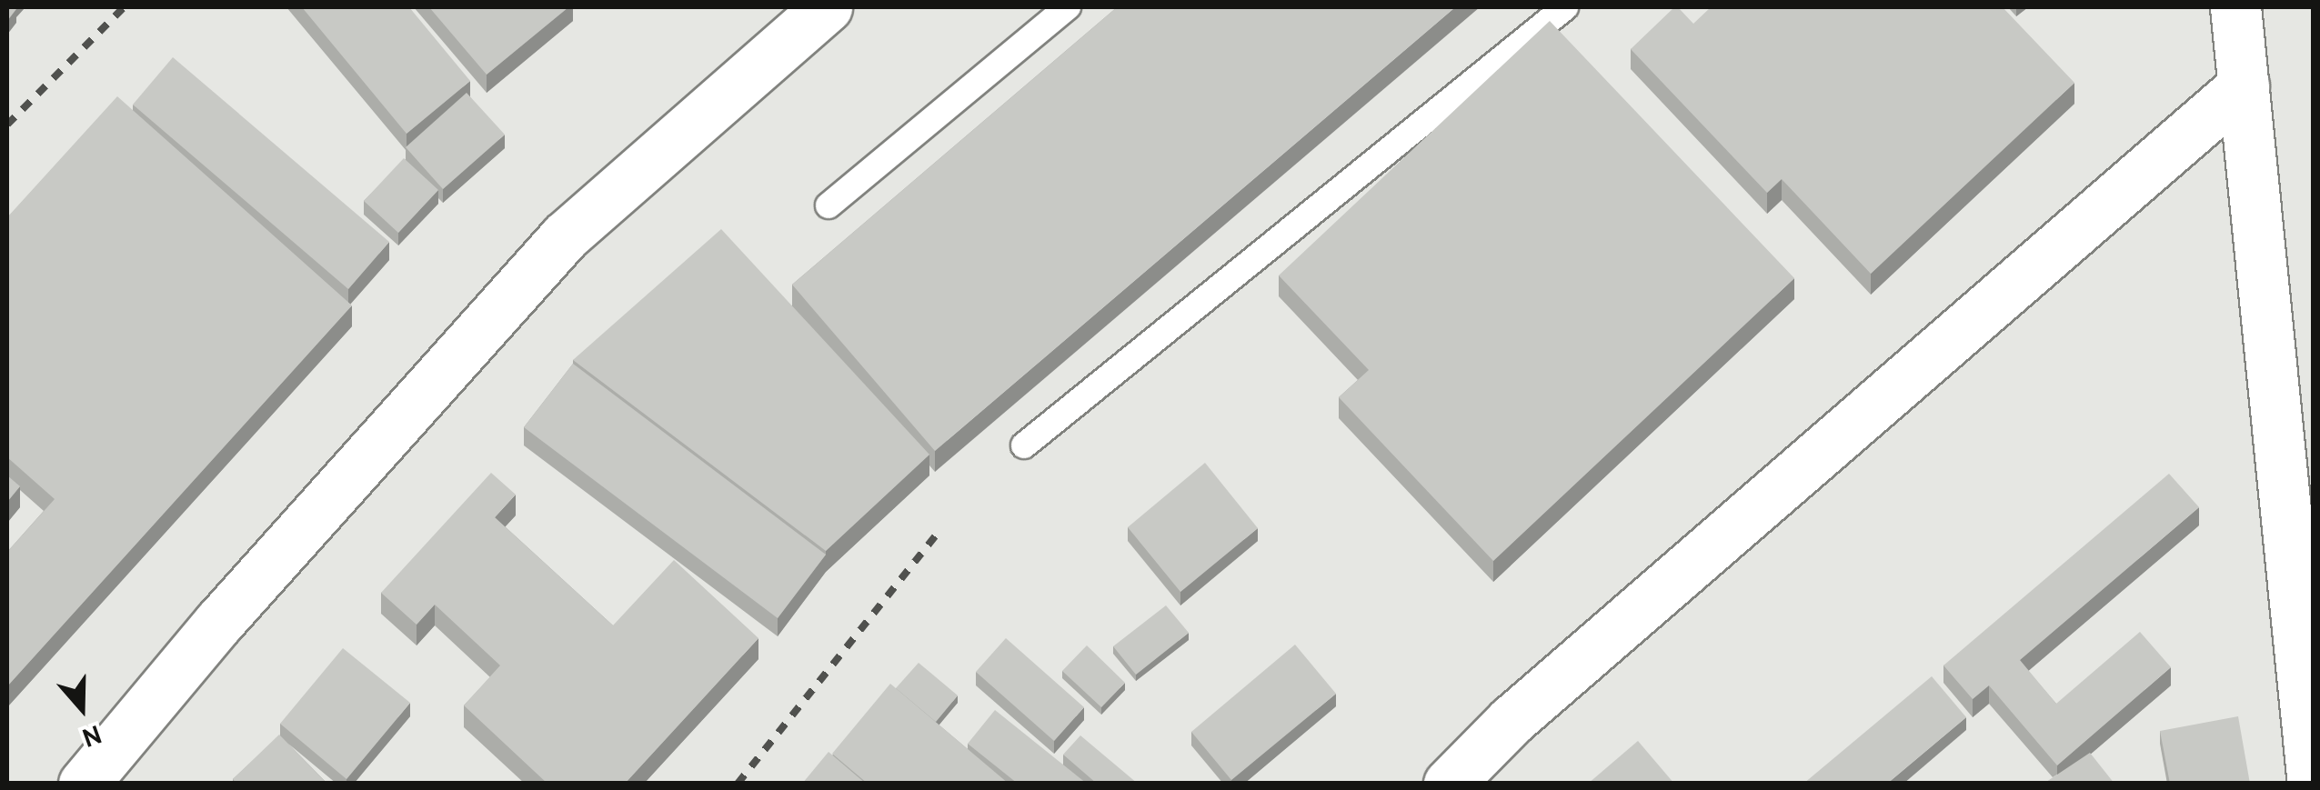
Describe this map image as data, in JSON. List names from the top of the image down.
{
  "north": "bottom"
}
